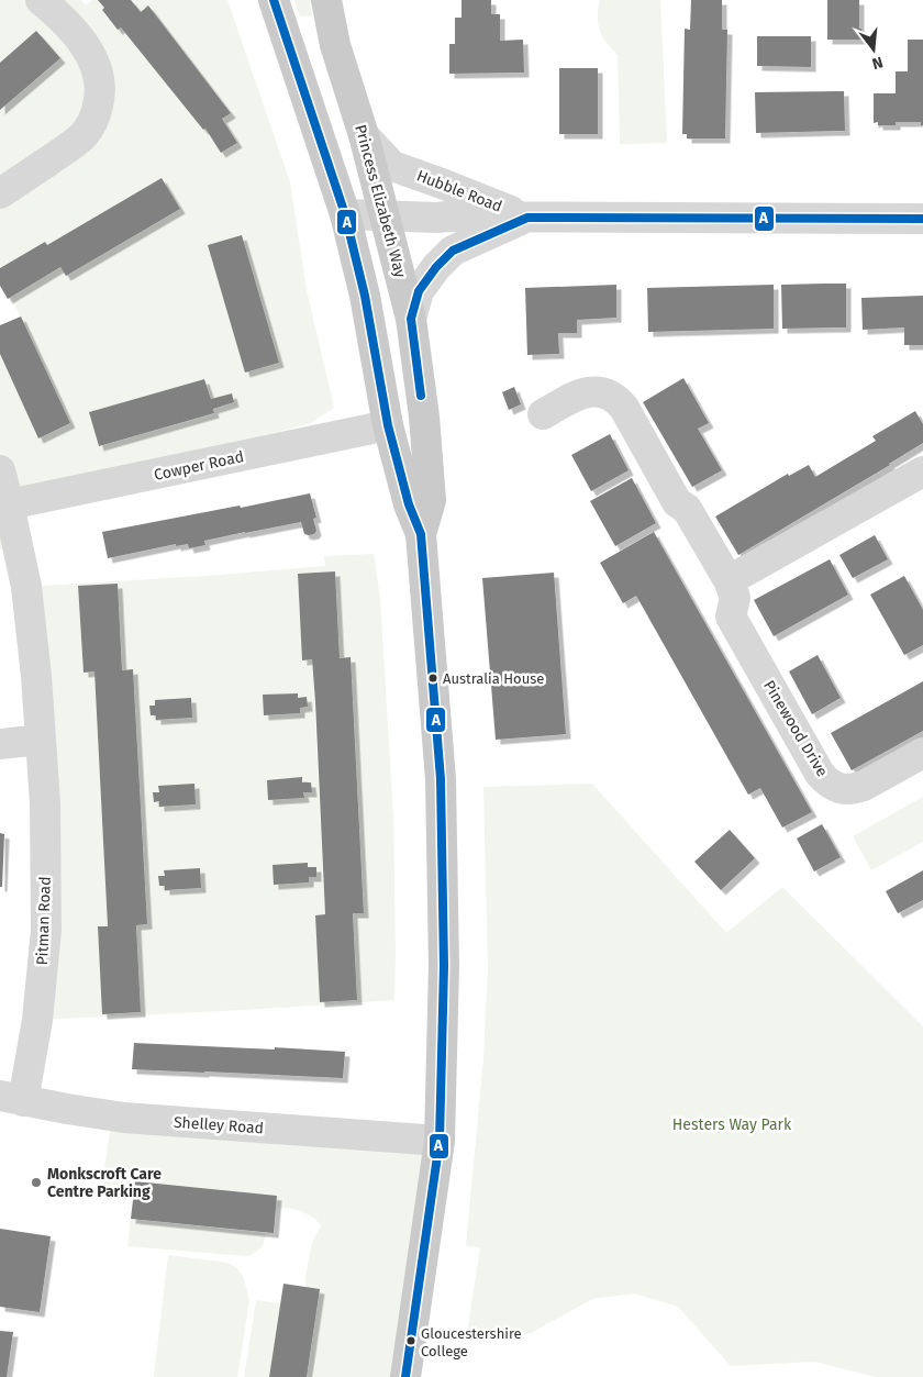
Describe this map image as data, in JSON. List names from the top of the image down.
{
  "streets": {
    "main road": ["Princess Elizabeth Way"],
    "street": [
      "Hubble Road",
      "Cowper Road",
      "Pinewood Drive",
      "Pitman Road",
      "Shelley Road"
    ]
  },
  "crossings": [
    ["Hubble Road", "Princess Elizabeth Way"],
    ["Princess Elizabeth Way", "Cowper Road"],
    ["Princess Elizabeth Way", "Shelley Road"],
    ["Cowper Road", "Pitman Road"],
    ["Pitman Road", "Shelley Road"]
  ],
  "parks": ["Hesters Way Park"],
  "places": ["Australia House", "Monkscroft Care Centre Parking", "Gloucestershire College"],
  "lines": ["transit line A"],
  "north": "bottom"
}
